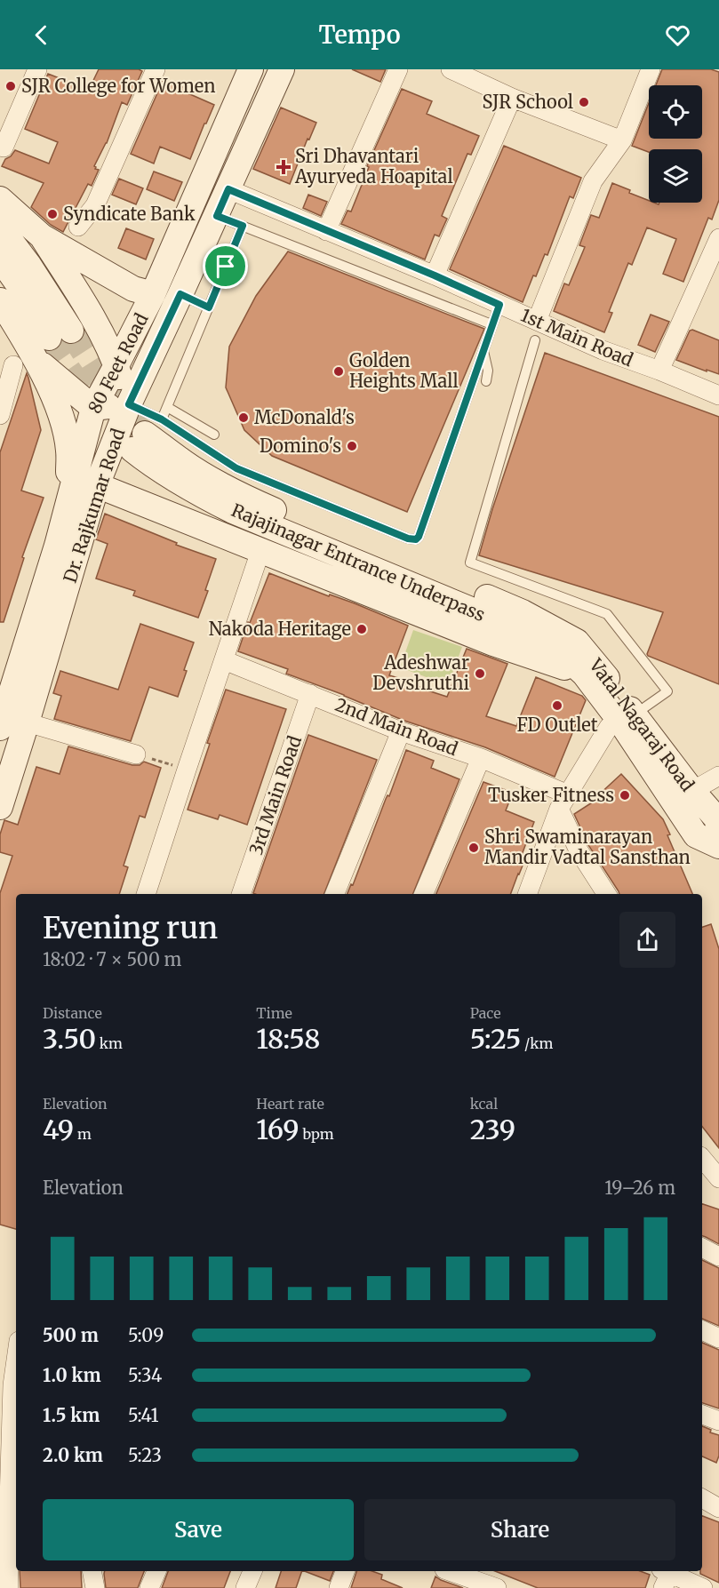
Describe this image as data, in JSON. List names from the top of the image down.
{
  "streets": {
    "main road": [
      "80 Feet Road",
      "Dr. Rajkumar Road",
      "Rajajinagar Entrance Underpass",
      "Vatal Nagaraj Road"
    ],
    "street": ["1st Main Road", "2nd Main Road", "3rd Main Road"]
  },
  "crossings": [
    ["1st Main Road", "Dr. Rajkumar Road"],
    ["80 Feet Road", "Dr. Rajkumar Road"],
    ["Rajajinagar Entrance Underpass", "Vatal Nagaraj Road"],
    ["2nd Main Road", "3rd Main Road"]
  ],
  "places": {
    "other": [
      "SJR College for Women",
      "SJR School",
      "Syndicate Bank",
      "Golden Heights Mall",
      "McDonald's",
      "Domino's",
      "Nakoda Heritage",
      "Adeshwar Devshruthi",
      "FD Outlet",
      "Tusker Fitness",
      "Shri Swaminarayan Mandir Vadtal Sansthan"
    ],
    "health": ["Sri Dhavantari Ayurveda Hoapital"]
  },
  "page": {
    "header": "Tempo",
    "heading": ["Evening run", "18:02 · 7 × 500 m"],
    "stats": [
      ["Distance", "3.50 km"],
      ["Time", "18:58"],
      ["Pace", "5:25 /km"],
      ["Elevation", "49 m"],
      ["Heart rate", "169 bpm"],
      ["kcal", "239"]
    ],
    "chart": ["Elevation", "19–26 m"],
    "list": [
      {
        "name": "500 m",
        "note": "5:09"
      },
      {
        "name": "1.0 km",
        "note": "5:34"
      },
      {
        "name": "1.5 km",
        "note": "5:41"
      },
      {
        "name": "2.0 km",
        "note": "5:23"
      }
    ],
    "buttons": ["Save", "Share"]
  }
}
